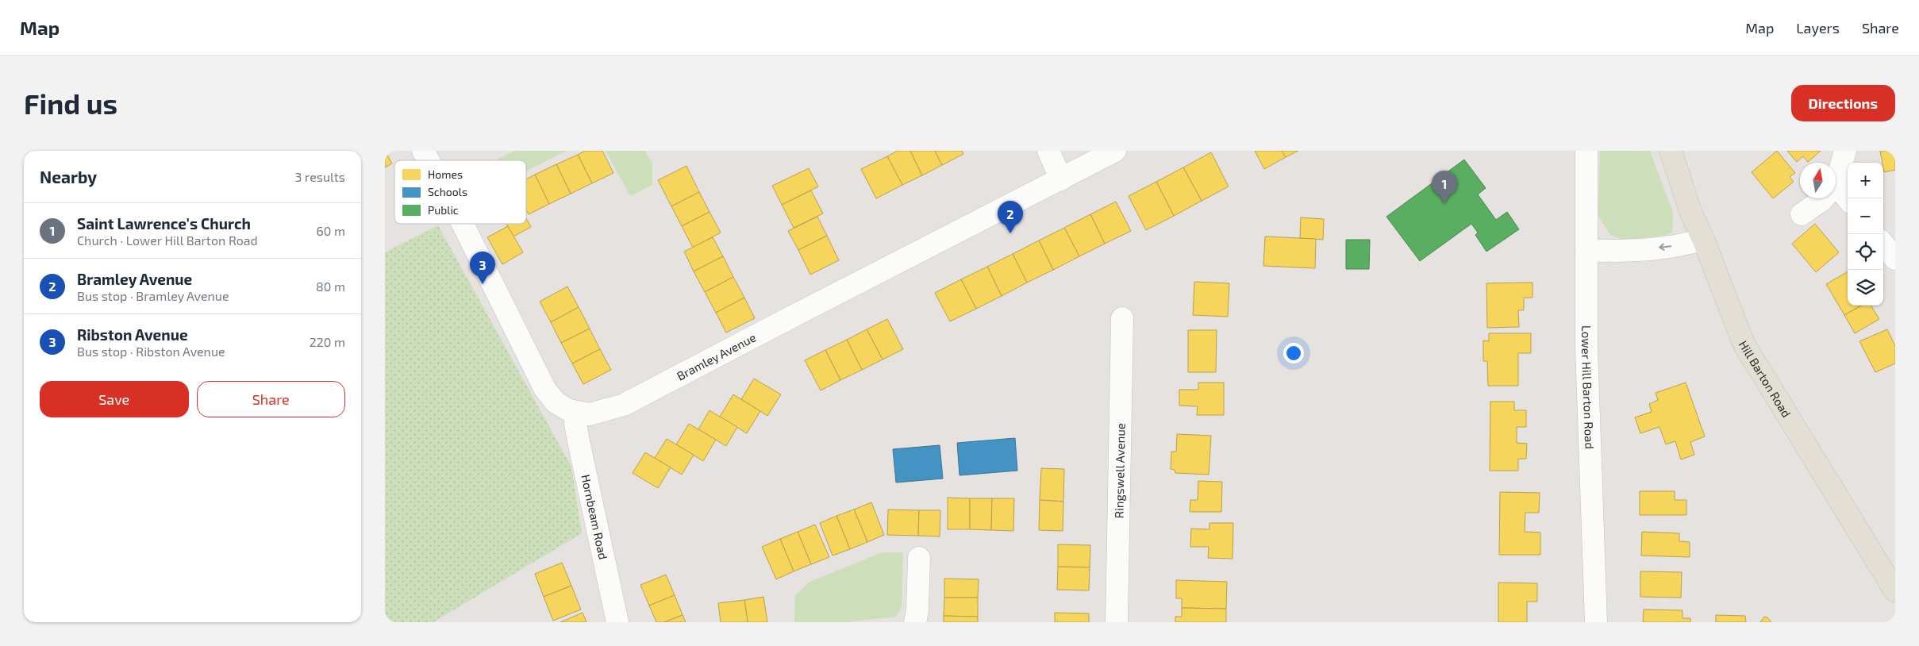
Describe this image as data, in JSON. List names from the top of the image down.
{
  "streets": {
    "main road": ["Hill Barton Road"],
    "street": [
      "Bramley Avenue",
      "Lower Hill Barton Road",
      "Ringswell Avenue",
      "Hornbeam Road"
    ]
  },
  "crossings": [
    ["Bramley Avenue", "Hornbeam Road"]
  ],
  "legend": ["Homes", "Schools", "Public"],
  "north": "top",
  "page": {
    "header": "Map",
    "nav": ["Map", "Layers", "Share"],
    "buttons": [
      "Directions",
      ["Save", "Share"]
    ],
    "title": "Find us",
    "heading": ["Nearby", "3 results"],
    "map_buttons": ["+", "−"],
    "pins": ["1", "2", "3"],
    "list": [
      {
        "mark": "1",
        "name": "Saint Lawrence's Church",
        "note": "Church · Lower Hill Barton Road",
        "value": "60 m"
      },
      {
        "mark": "2",
        "name": "Bramley Avenue",
        "note": "Bus stop · Bramley Avenue",
        "value": "80 m"
      },
      {
        "mark": "3",
        "name": "Ribston Avenue",
        "note": "Bus stop · Ribston Avenue",
        "value": "220 m"
      }
    ]
  }
}
